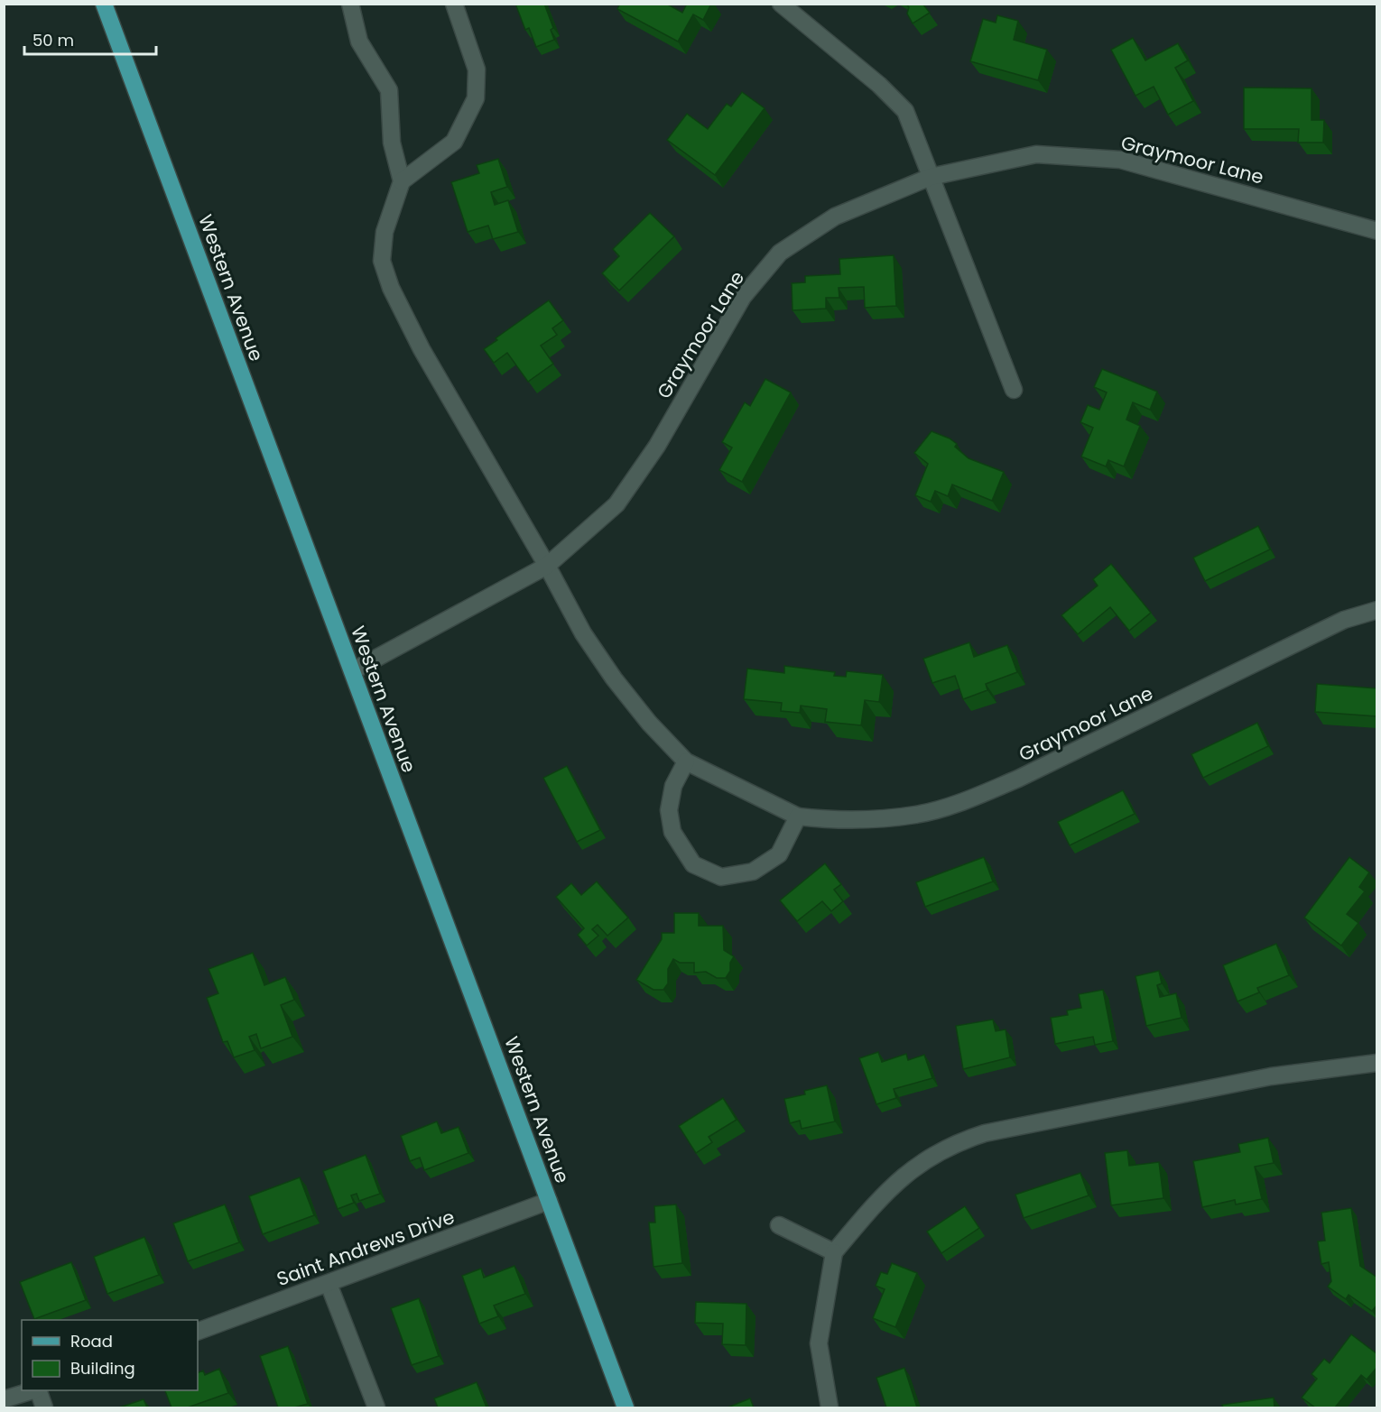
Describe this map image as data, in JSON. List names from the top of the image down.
{
  "streets": {
    "main road": ["Western Avenue"],
    "street": ["Graymoor Lane", "Saint Andrews Drive"]
  },
  "crossings": [
    ["Graymoor Lane", "Western Avenue"],
    ["Western Avenue", "Saint Andrews Drive"]
  ],
  "legend": ["Road", "Building"],
  "scale_bar": "50 m"
}
